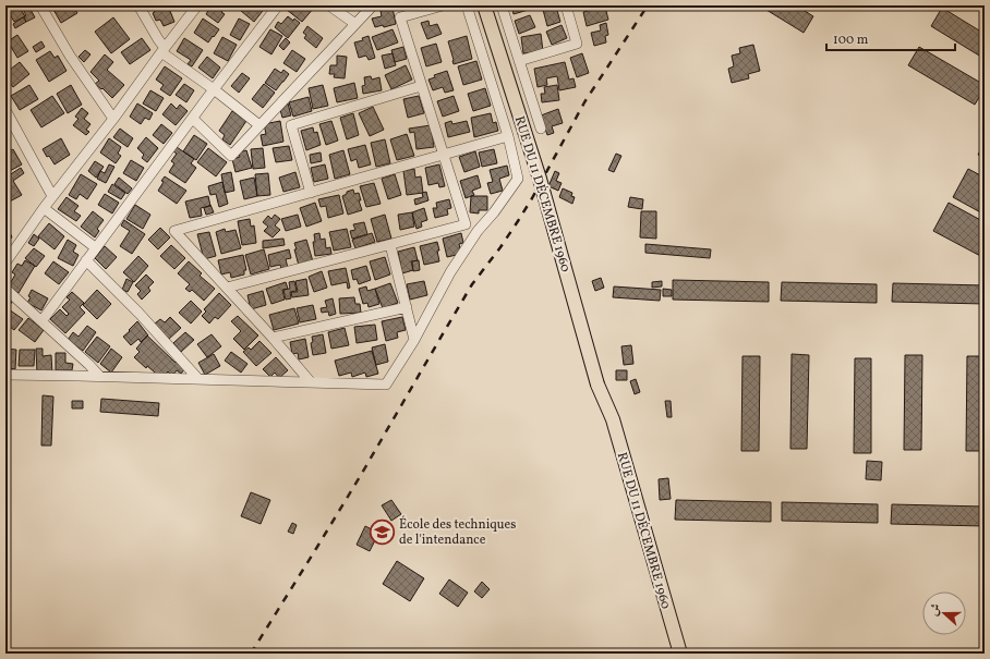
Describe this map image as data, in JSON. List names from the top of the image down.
{
  "streets": {
    "main road": ["RUE DU 11 DÉCEMBRE 1960"]
  },
  "places": {
    "school or university": ["École des techniques de l'intendance"]
  },
  "scale_bar": "100 m",
  "north": "left"
}
